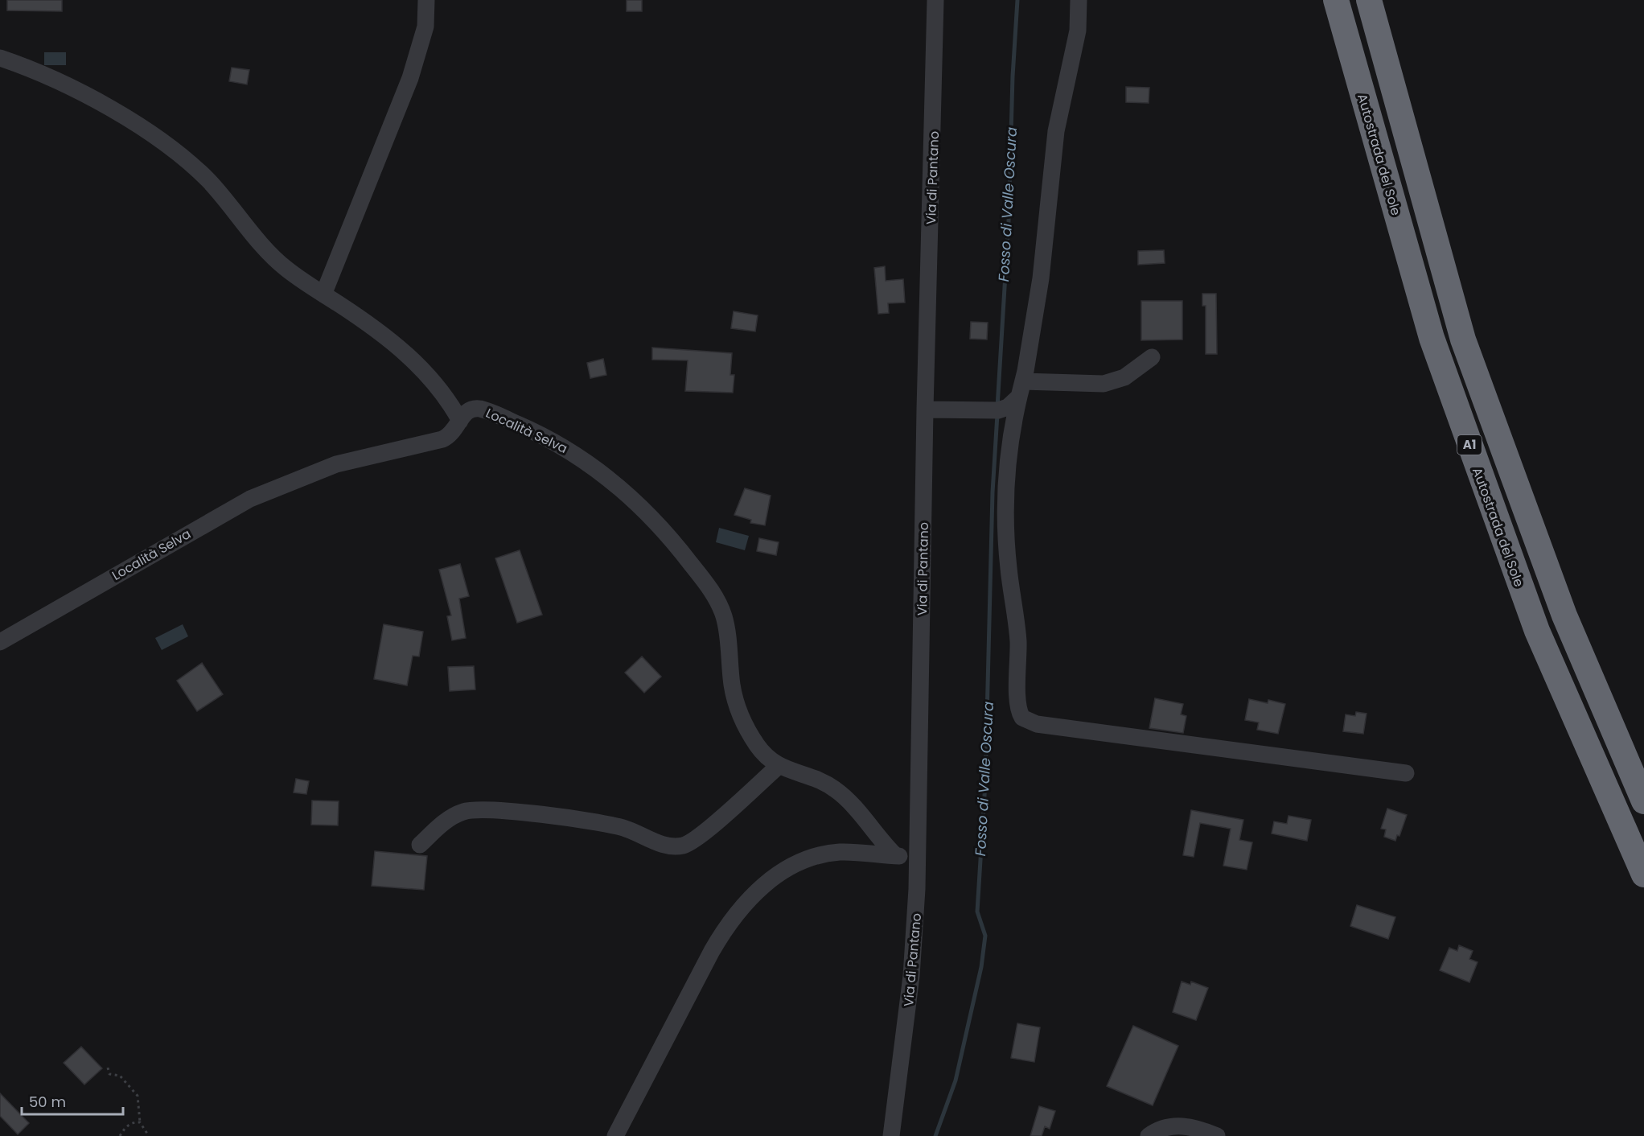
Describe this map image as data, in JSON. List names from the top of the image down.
{
  "streets": {
    "highway": ["Autostrada del Sole", "A1"],
    "street": ["Via di Pantano", "Località Selva"]
  },
  "water": ["Fosso di Valle Oscura"],
  "scale_bar": "50 m"
}
